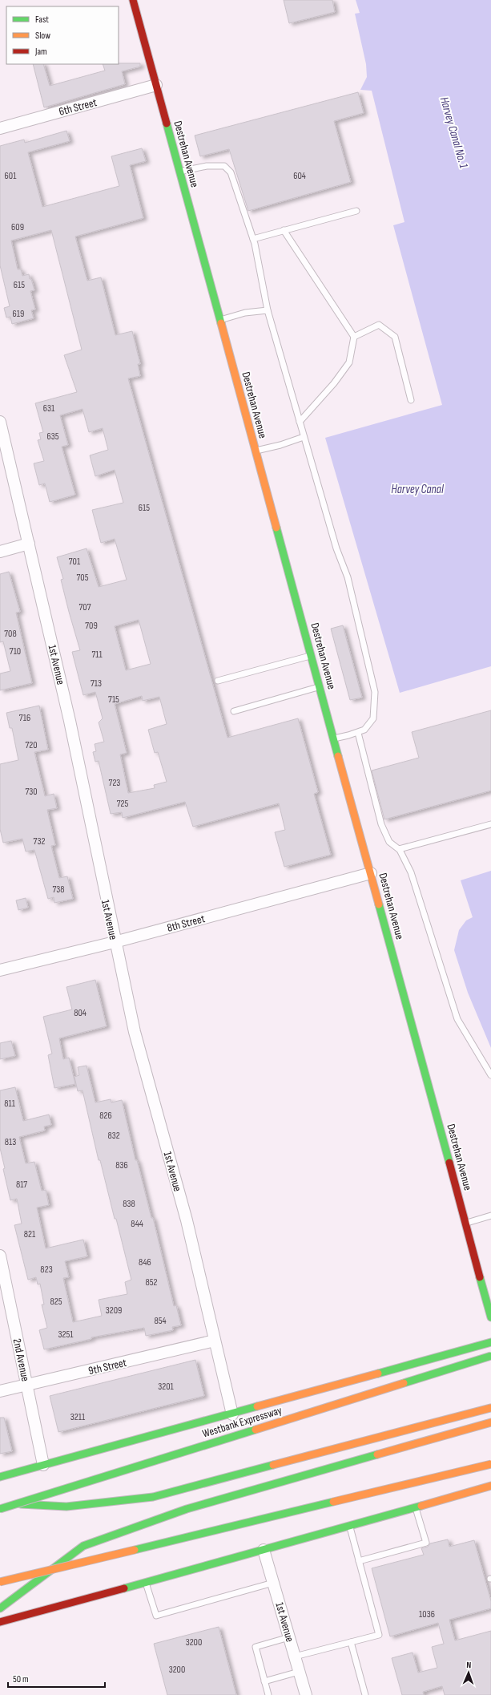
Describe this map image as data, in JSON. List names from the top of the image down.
{
  "streets": {
    "main road": ["Destrehan Avenue", "Westbank Expressway"],
    "street": [
      "6th Street",
      "1st Avenue",
      "8th Street",
      "2nd Avenue",
      "9th Street"
    ]
  },
  "crossings": [
    ["6th Street", "Destrehan Avenue"],
    ["Destrehan Avenue", "8th Street"],
    ["1st Avenue", "8th Street"],
    ["1st Avenue", "9th Street"],
    ["1st Avenue", "Westbank Expressway"],
    ["2nd Avenue", "9th Street"],
    ["2nd Avenue", "Westbank Expressway"]
  ],
  "water": ["Harvey Canal No. 1", "Harvey Canal"],
  "house_numbers": [
    "601",
    "604",
    "609",
    "615",
    "619",
    "631",
    "635",
    "615",
    "701",
    "705",
    "707",
    "709",
    "708",
    "710",
    "711",
    "713",
    "715",
    "716",
    "720",
    "723",
    "730",
    "725",
    "732",
    "738",
    "804",
    "811",
    "826",
    "832",
    "813",
    "836",
    "817",
    "838",
    "844",
    "821",
    "846",
    "823",
    "852",
    "825",
    "3209",
    "854",
    "3251",
    "3201",
    "3211",
    "1036",
    "3200",
    "3200"
  ],
  "legend": ["Fast", "Slow", "Jam"],
  "scale_bar": "50 m",
  "north": "top"
}
